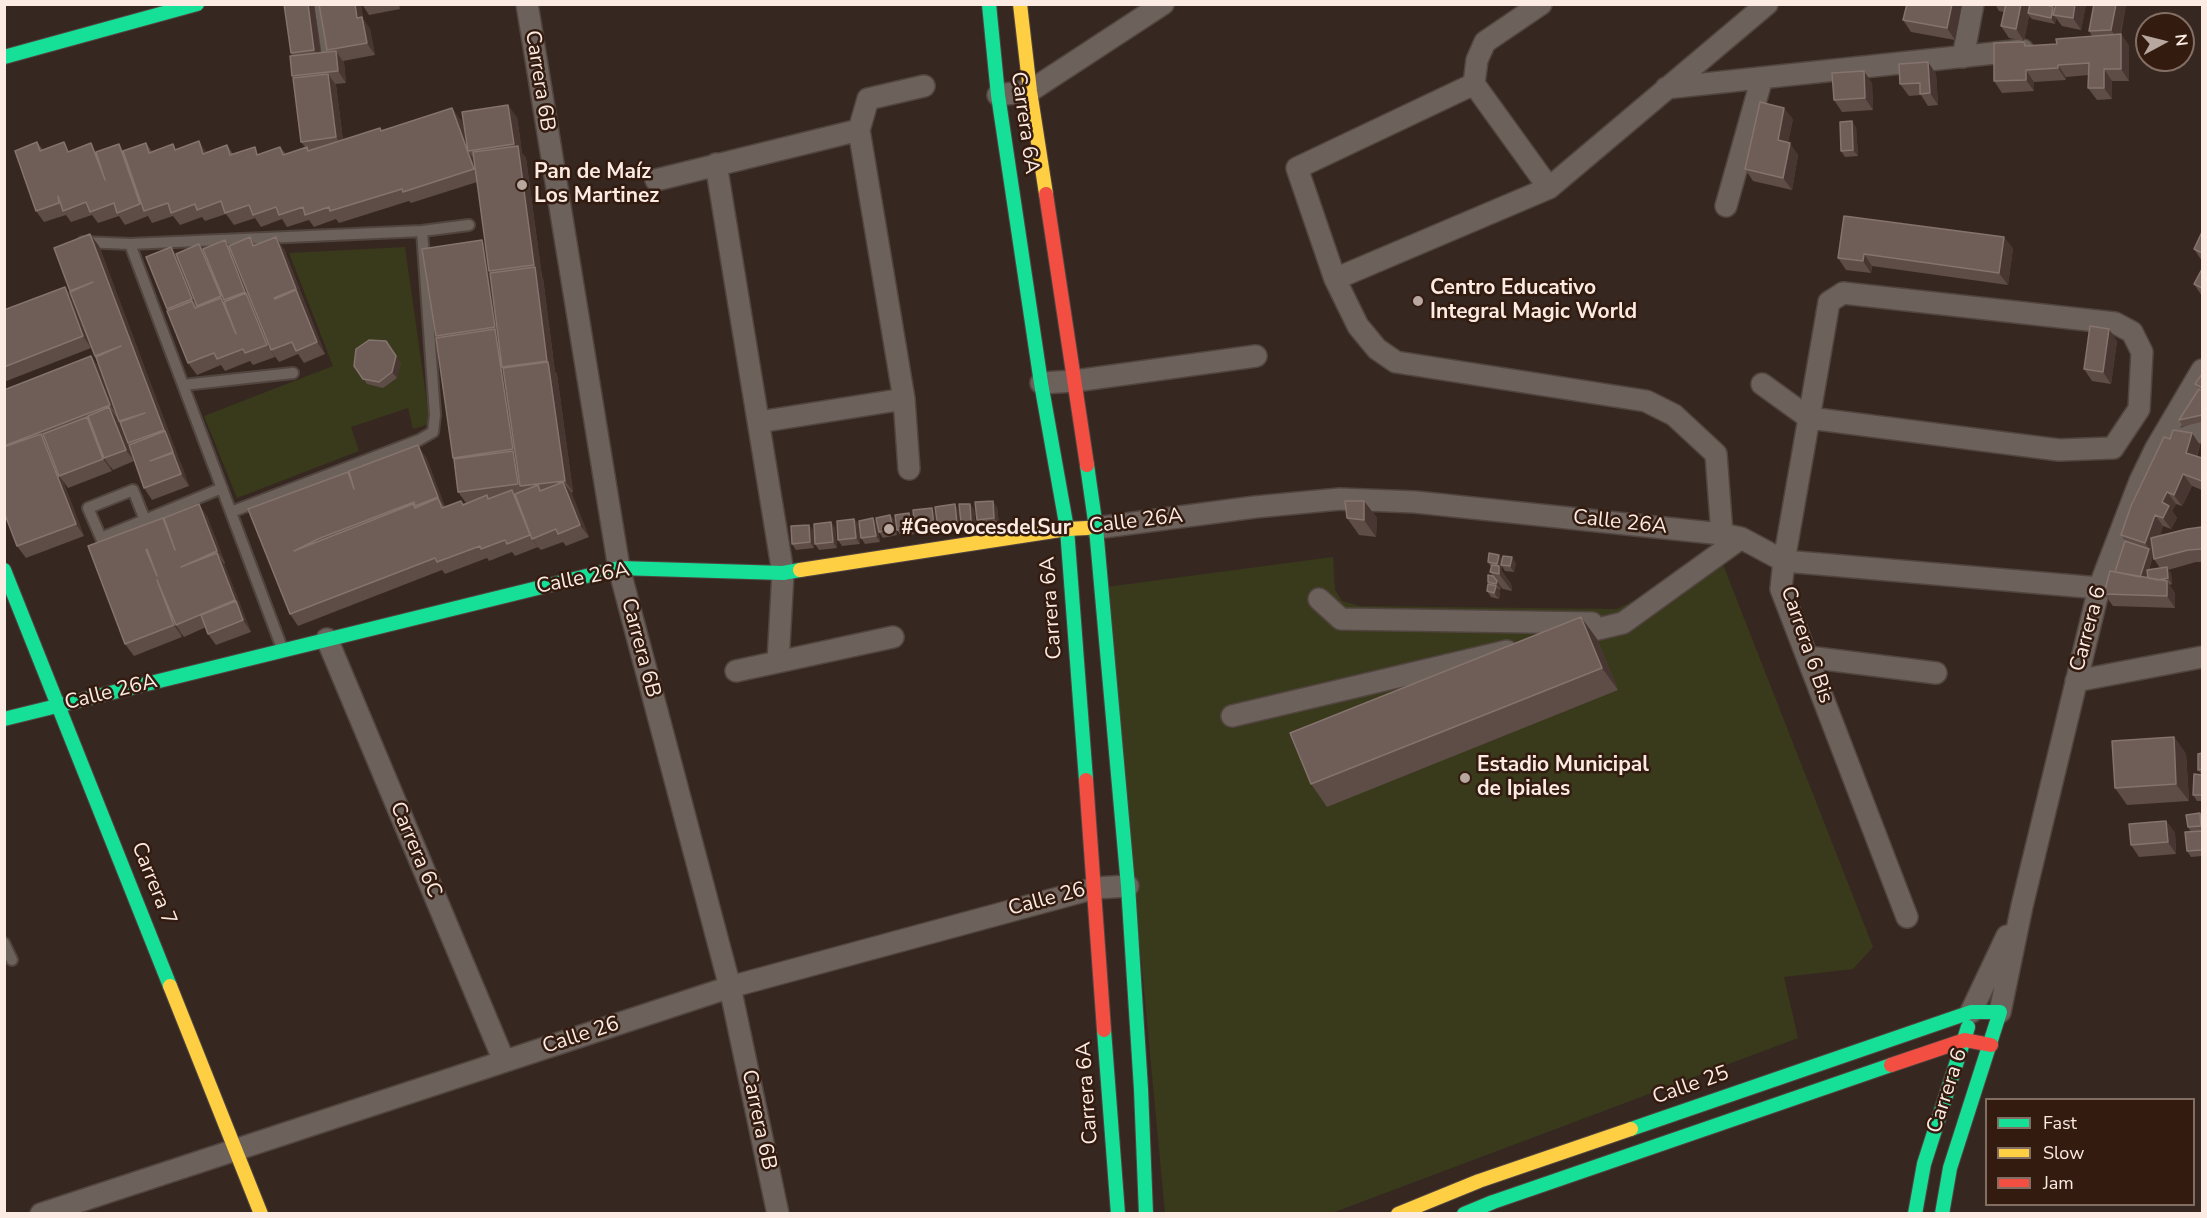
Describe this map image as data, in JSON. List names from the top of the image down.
{
  "streets": {
    "street": [
      "Carrera 6B",
      "Carrera 6A",
      "Calle 26A",
      "Carrera 6",
      "Carrera 6 Bis",
      "Carrera 6C",
      "Carrera 7",
      "Calle 26",
      "Calle 25"
    ]
  },
  "crossings": [
    ["Carrera 6B", "Calle 26A"],
    ["Carrera 6B", "Calle 26"],
    ["Carrera 6A", "Calle 26A"],
    ["Carrera 6A", "Calle 26"],
    ["Calle 26A", "Carrera 6"],
    ["Calle 26A", "Carrera 6 Bis"],
    ["Calle 26A", "Carrera 6C"],
    ["Calle 26A", "Carrera 7"],
    ["Carrera 6", "Calle 25"],
    ["Carrera 6C", "Calle 26"],
    ["Carrera 7", "Calle 26"]
  ],
  "places": [
    "Pan de Maíz Los Martinez",
    "Centro Educativo Integral Magic World",
    "#GeovocesdelSur",
    "Estadio Municipal de Ipiales"
  ],
  "legend": ["Fast", "Slow", "Jam"],
  "north": "right"
}
